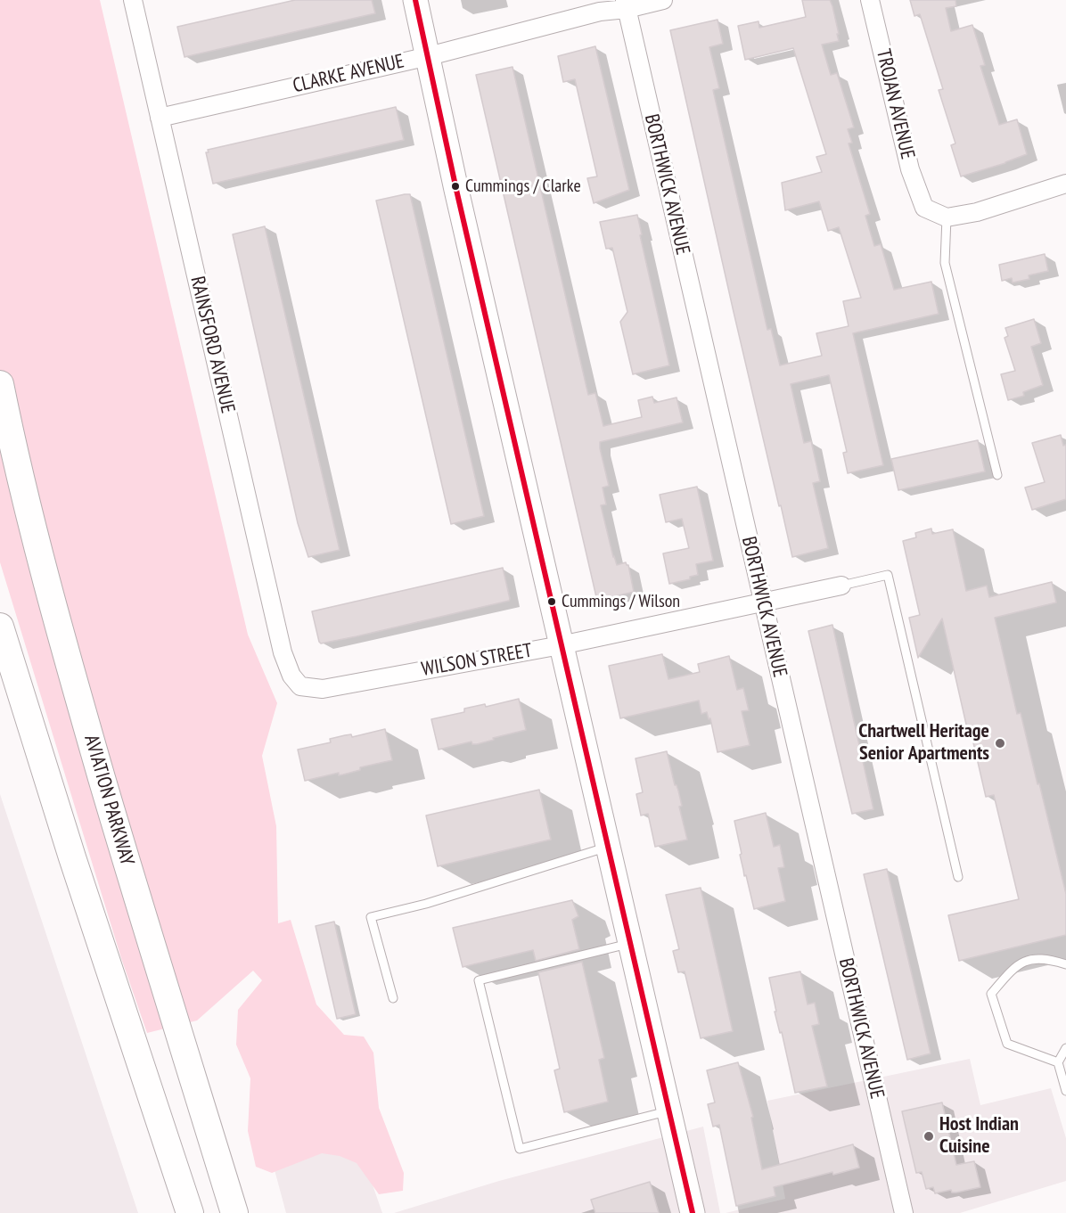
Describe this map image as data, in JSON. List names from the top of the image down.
{
  "streets": {
    "main road": ["AVIATION PARKWAY"],
    "street": [
      "CLARKE AVENUE",
      "TROJAN AVENUE",
      "BORTHWICK AVENUE",
      "RAINSFORD AVENUE",
      "WILSON STREET"
    ]
  },
  "crossings": [
    ["CLARKE AVENUE", "BORTHWICK AVENUE"],
    ["CLARKE AVENUE", "RAINSFORD AVENUE"],
    ["BORTHWICK AVENUE", "WILSON STREET"],
    ["RAINSFORD AVENUE", "WILSON STREET"]
  ],
  "places": [
    "Cummings / Clarke",
    "Cummings / Wilson",
    "Chartwell Heritage Senior Apartments",
    "Host Indian Cuisine"
  ]
}
